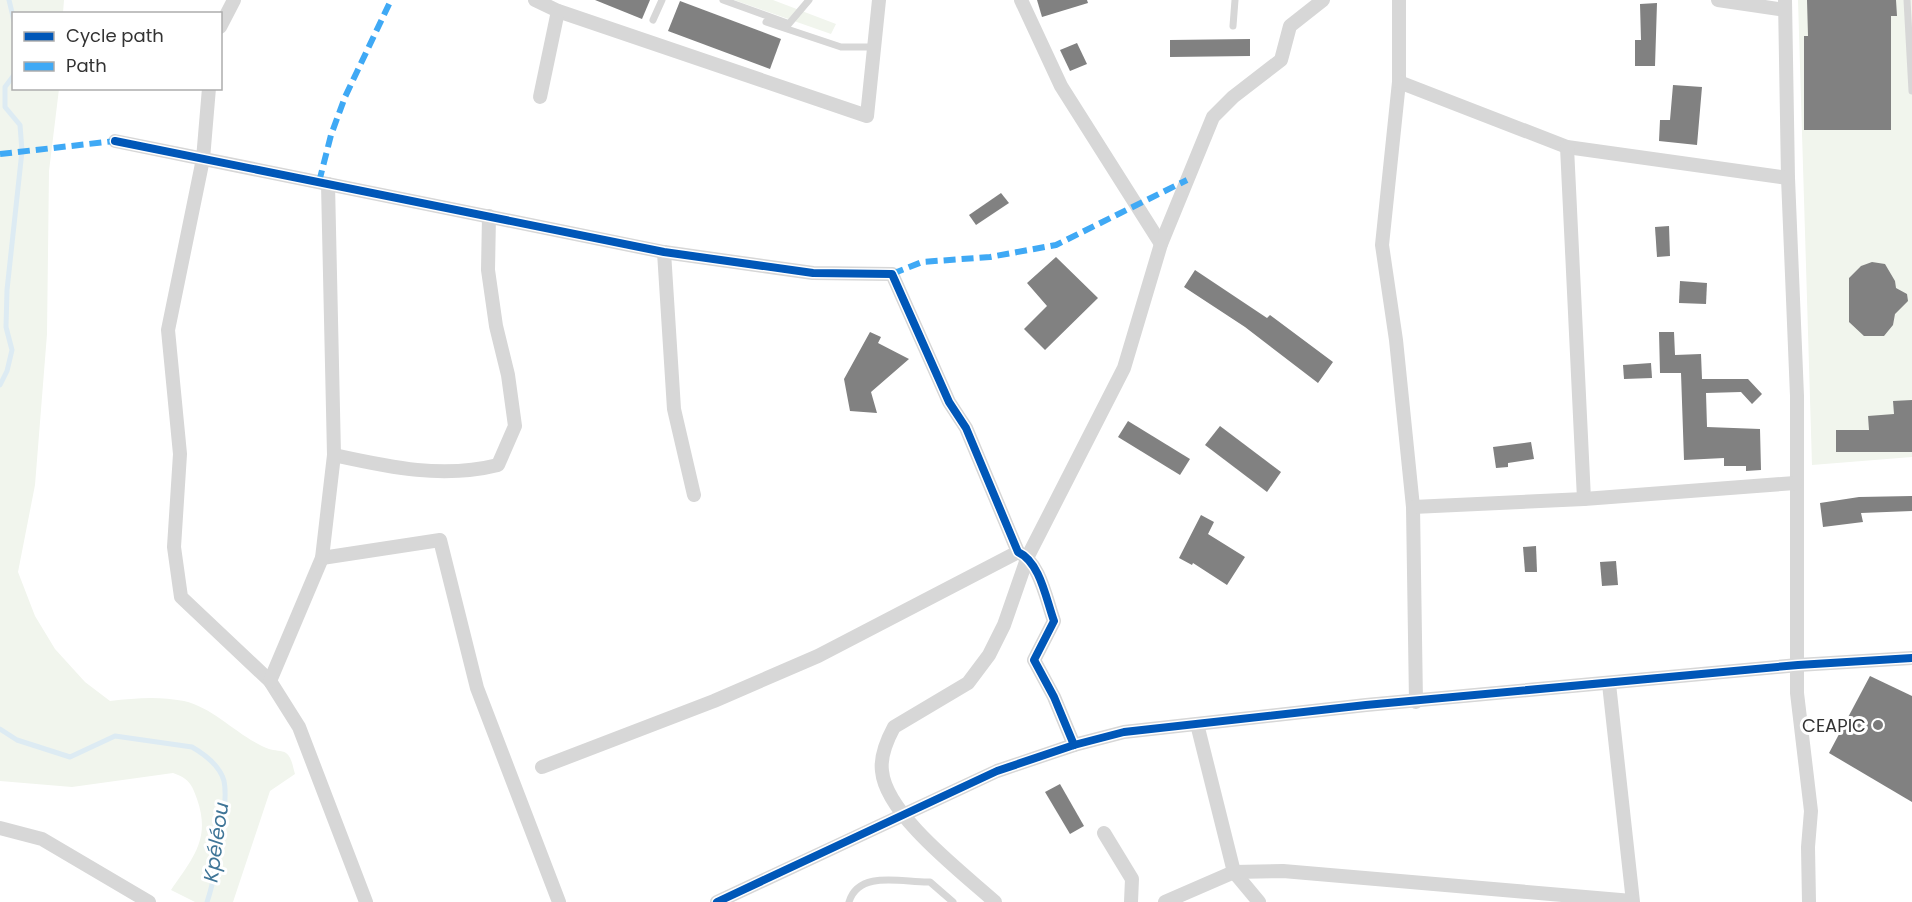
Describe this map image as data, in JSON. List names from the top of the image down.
{
  "water": ["Kpéléou"],
  "places": ["CEAPIC"],
  "legend": ["Cycle path", "Path"]
}
